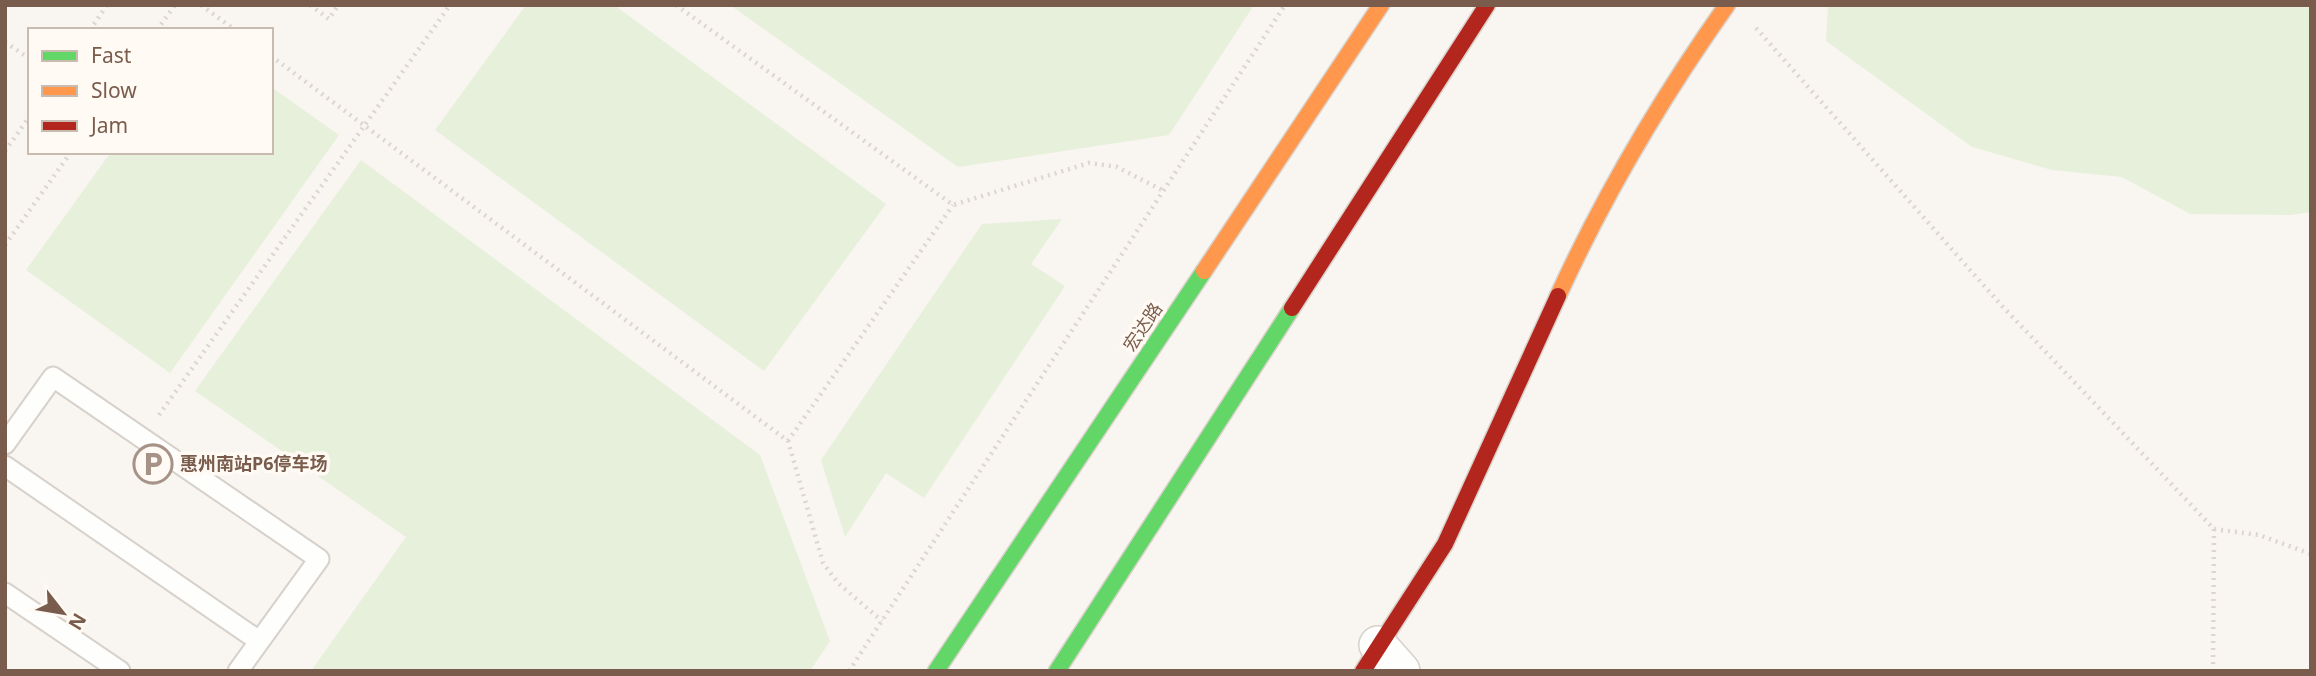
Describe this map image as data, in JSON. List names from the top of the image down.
{
  "streets": {
    "main road": ["宏达路"]
  },
  "places": {
    "parking": ["惠州南站P6停车场"]
  },
  "legend": ["Fast", "Slow", "Jam"],
  "north": "bottom right"
}
